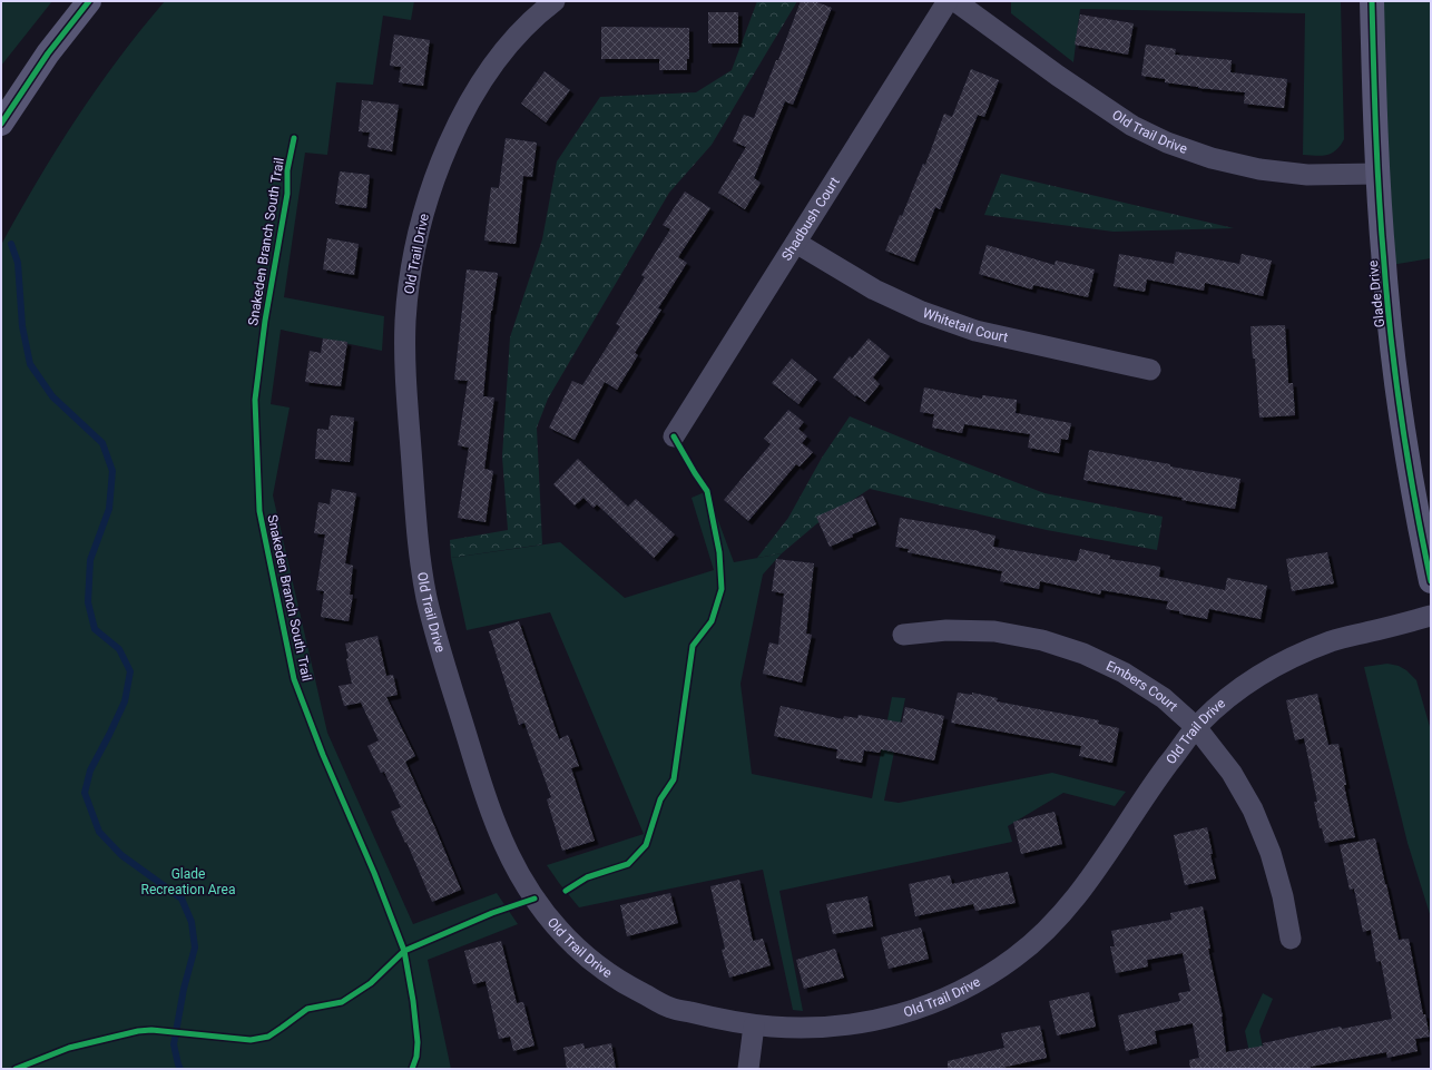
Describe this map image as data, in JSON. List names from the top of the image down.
{
  "streets": {
    "street": [
      "Old Trail Drive",
      "Shadbush Court",
      "Glade Drive",
      "Whitetail Court",
      "Embers Court"
    ],
    "cycle path": ["Snakeden Branch South Trail"]
  },
  "crossings": [
    ["Old Trail Drive", "Glade Drive"],
    ["Old Trail Drive", "Embers Court"],
    ["Shadbush Court", "Whitetail Court"]
  ],
  "parks": ["Glade Recreation Area"]
}
